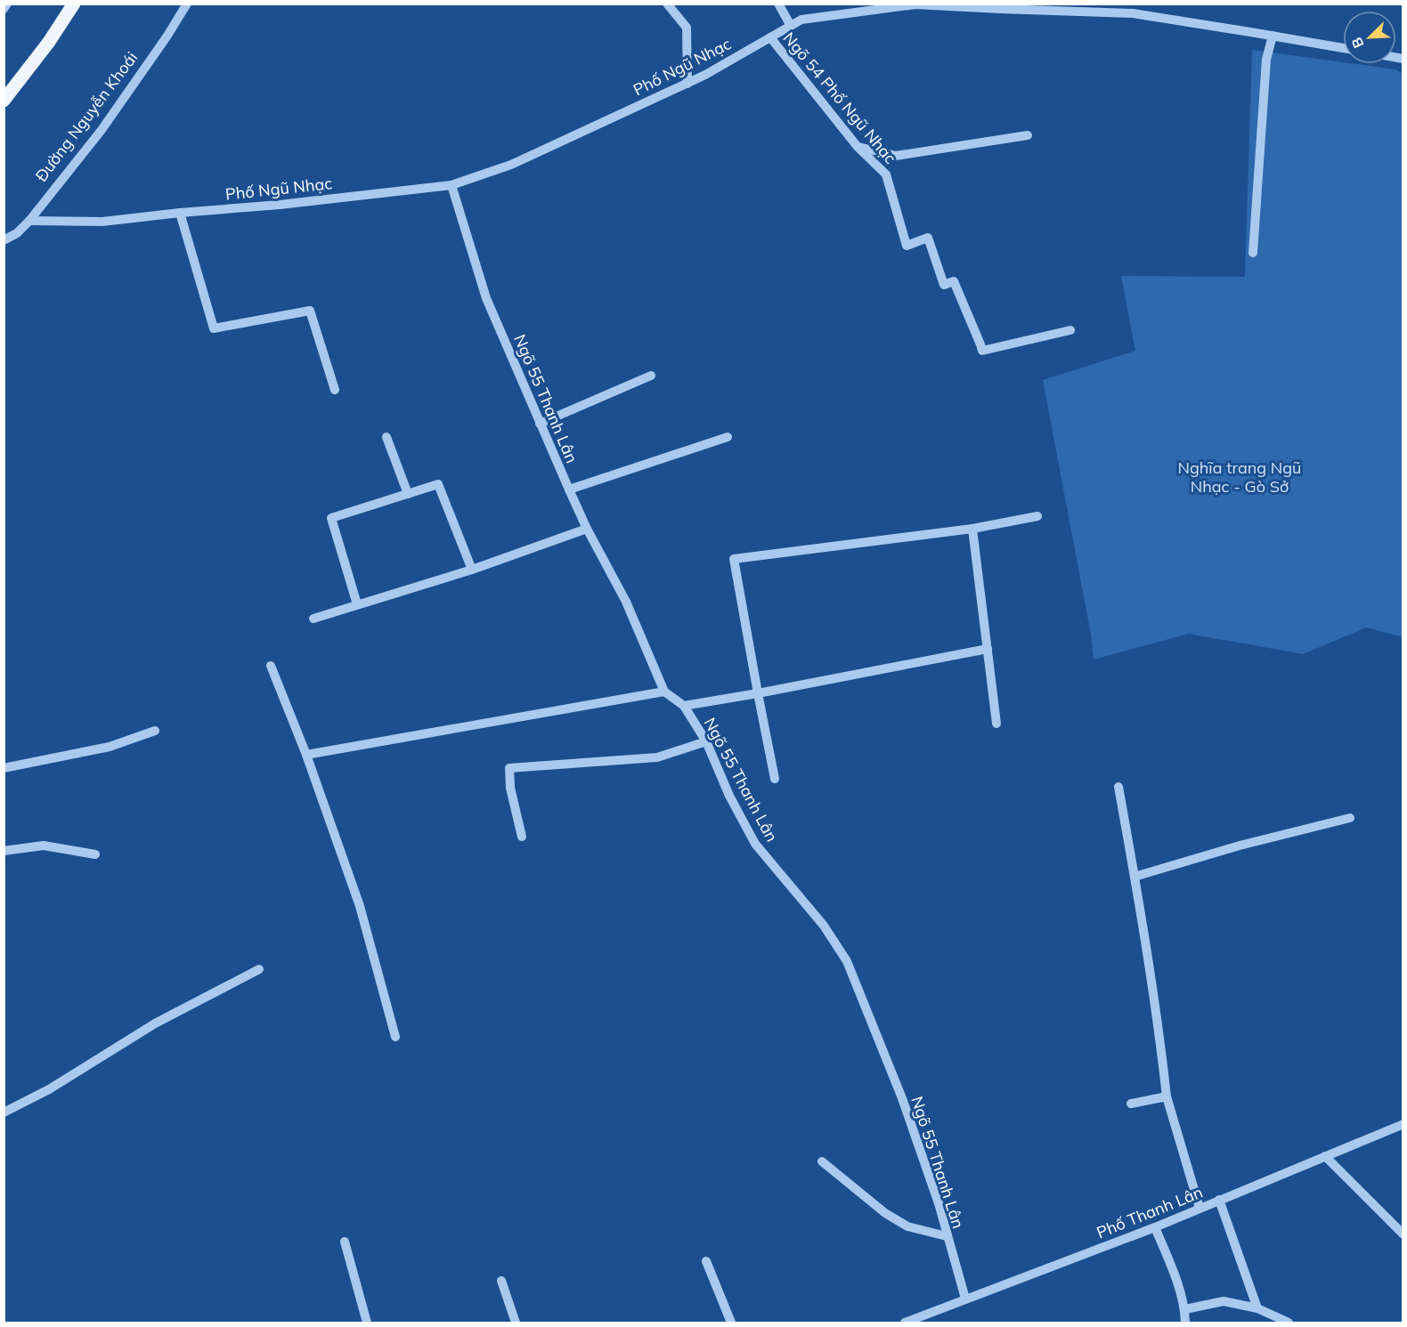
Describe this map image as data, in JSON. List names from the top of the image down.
{
  "streets": {
    "street": [
      "Phố Ngũ Nhạc",
      "Ngõ 54 Phố Ngũ Nhạc",
      "Đường Nguyễn Khoái",
      "Ngõ 55 Thanh Lân",
      "Phố Thanh Lân"
    ]
  },
  "crossings": [
    ["Phố Ngũ Nhạc", "Ngõ 54 Phố Ngũ Nhạc"],
    ["Phố Ngũ Nhạc", "Đường Nguyễn Khoái"],
    ["Phố Ngũ Nhạc", "Ngõ 55 Thanh Lân"],
    ["Ngõ 55 Thanh Lân", "Phố Thanh Lân"]
  ],
  "parks": ["Nghĩa trang Ngũ Nhạc - Gò Sở"],
  "north": "bottom left"
}
